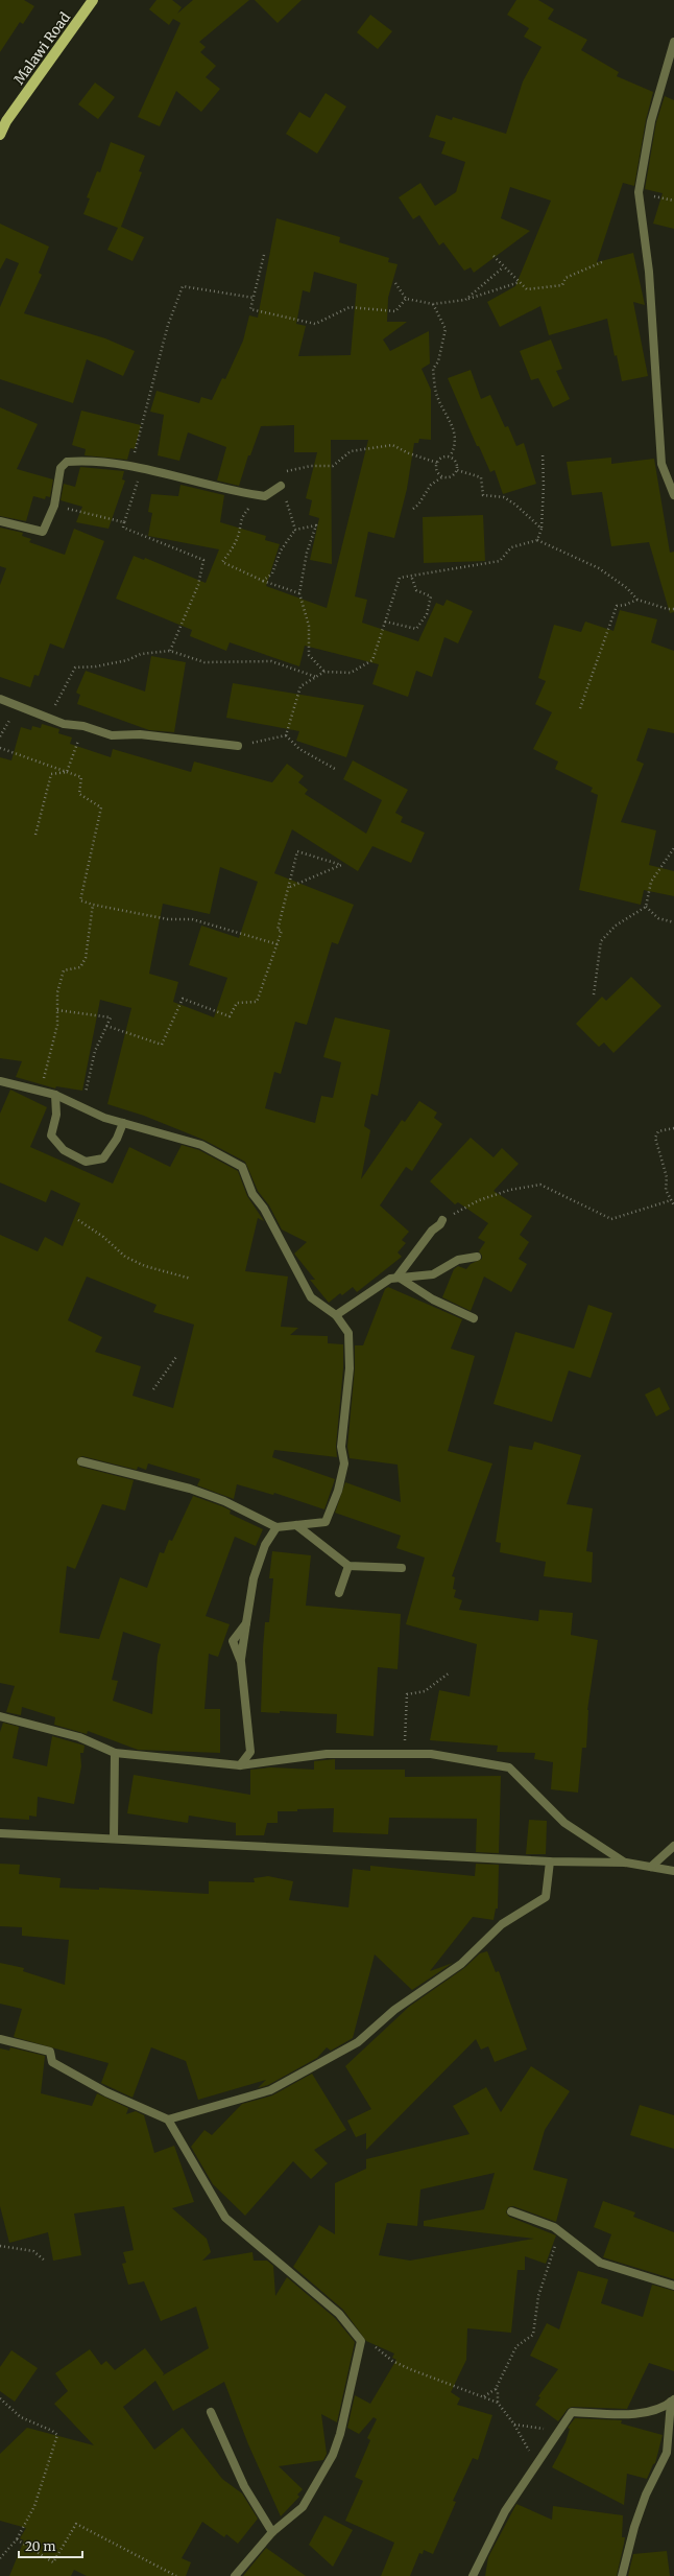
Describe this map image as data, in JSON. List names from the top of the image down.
{
  "streets": {
    "main road": ["Malawi Road"]
  },
  "scale_bar": "20 m"
}
